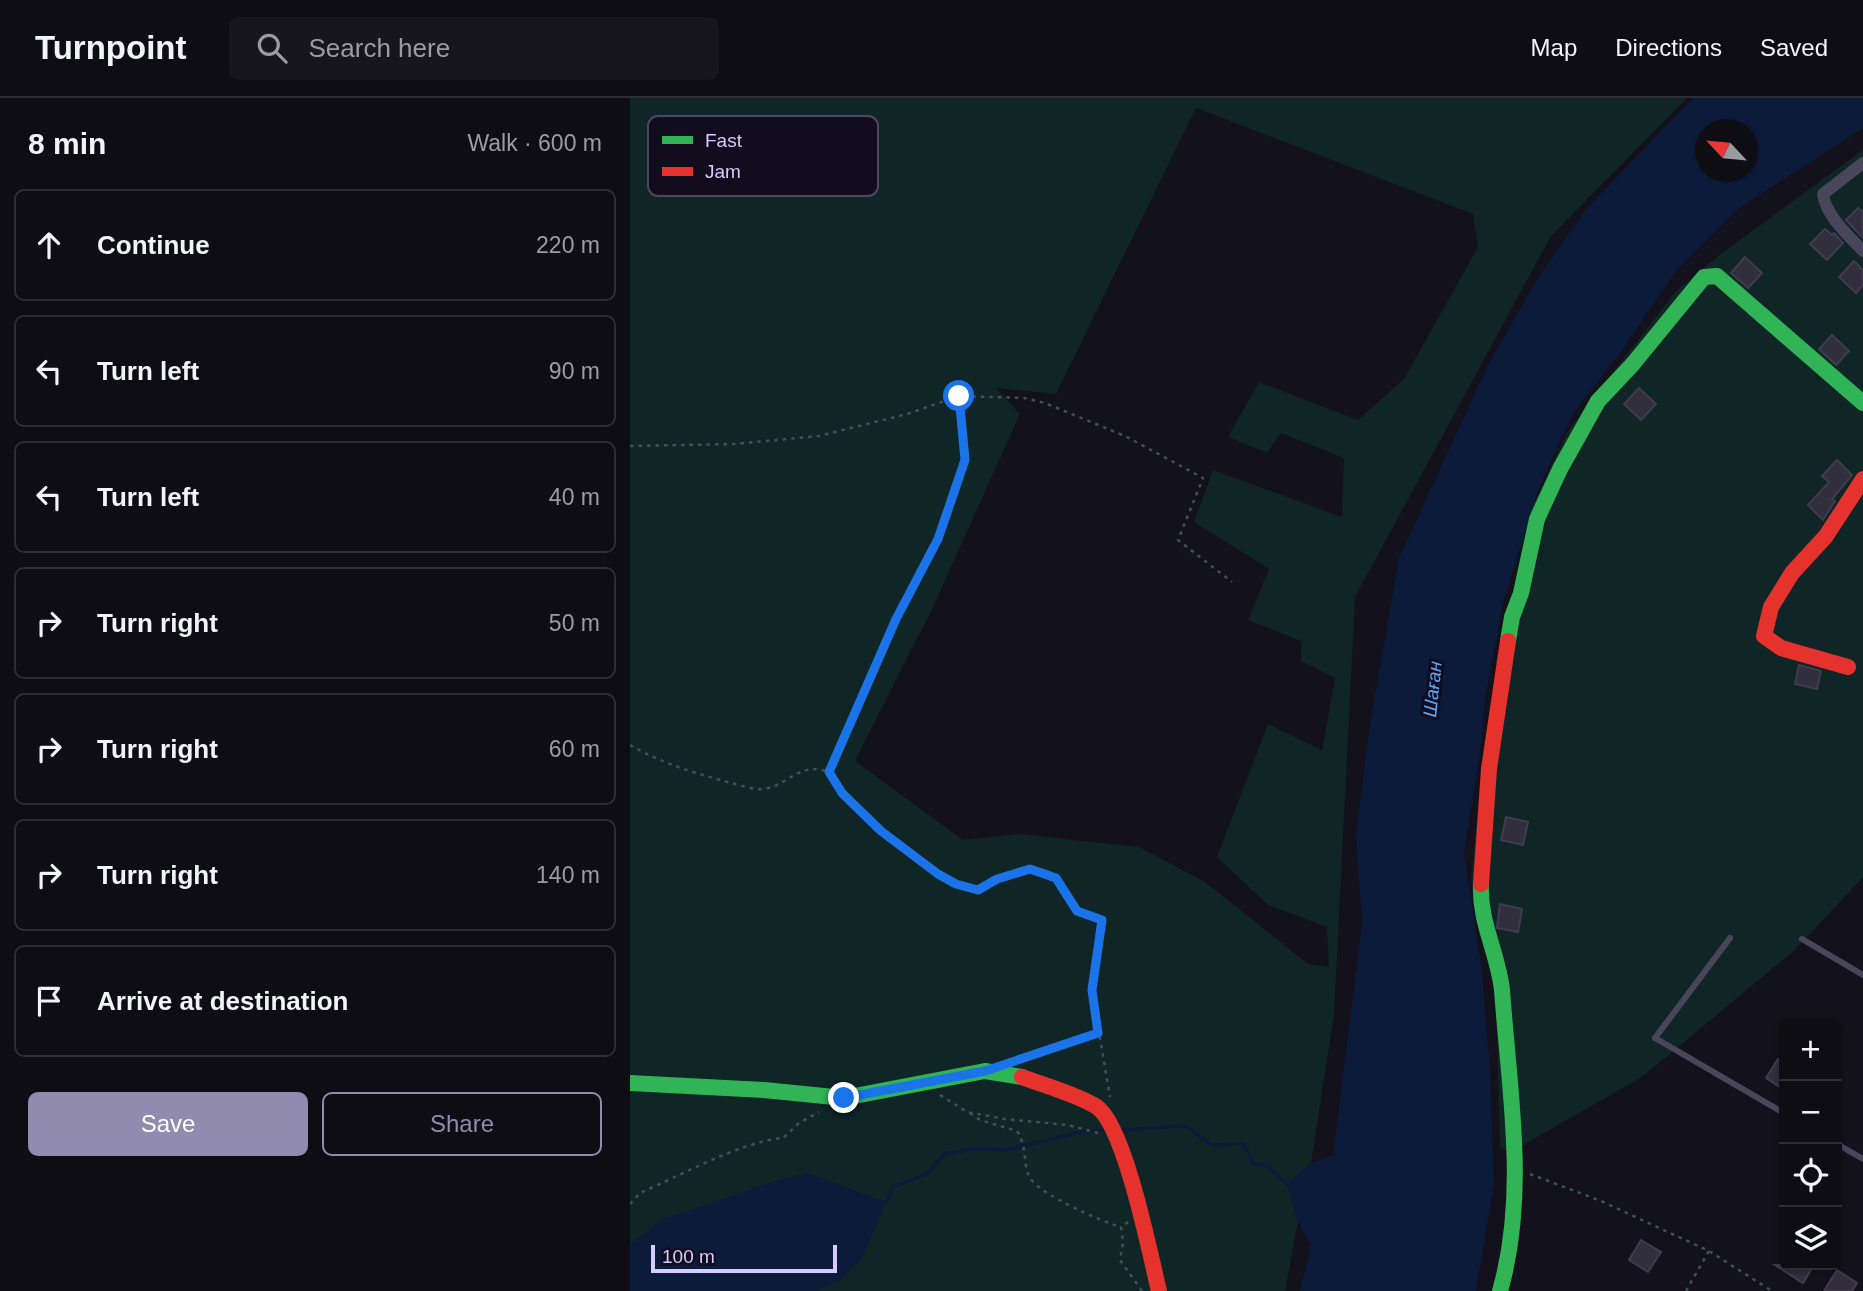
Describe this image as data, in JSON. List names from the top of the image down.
{
  "water": ["Шаған"],
  "legend": ["Fast", "Jam"],
  "scale_bar": "100 m",
  "north": "top left",
  "page": {
    "header": "Turnpoint",
    "search": "Search here",
    "nav": ["Map", "Directions", "Saved"],
    "heading": ["8 min", "Walk · 600 m"],
    "list": [
      ["Continue", "220 m"],
      ["Turn left", "90 m"],
      ["Turn left", "40 m"],
      ["Turn right", "50 m"],
      ["Turn right", "60 m"],
      ["Turn right", "140 m"],
      "Arrive at destination"
    ],
    "map_buttons": ["+", "−"],
    "buttons": ["Save", "Share"],
    "scale": "100 m"
  }
}
